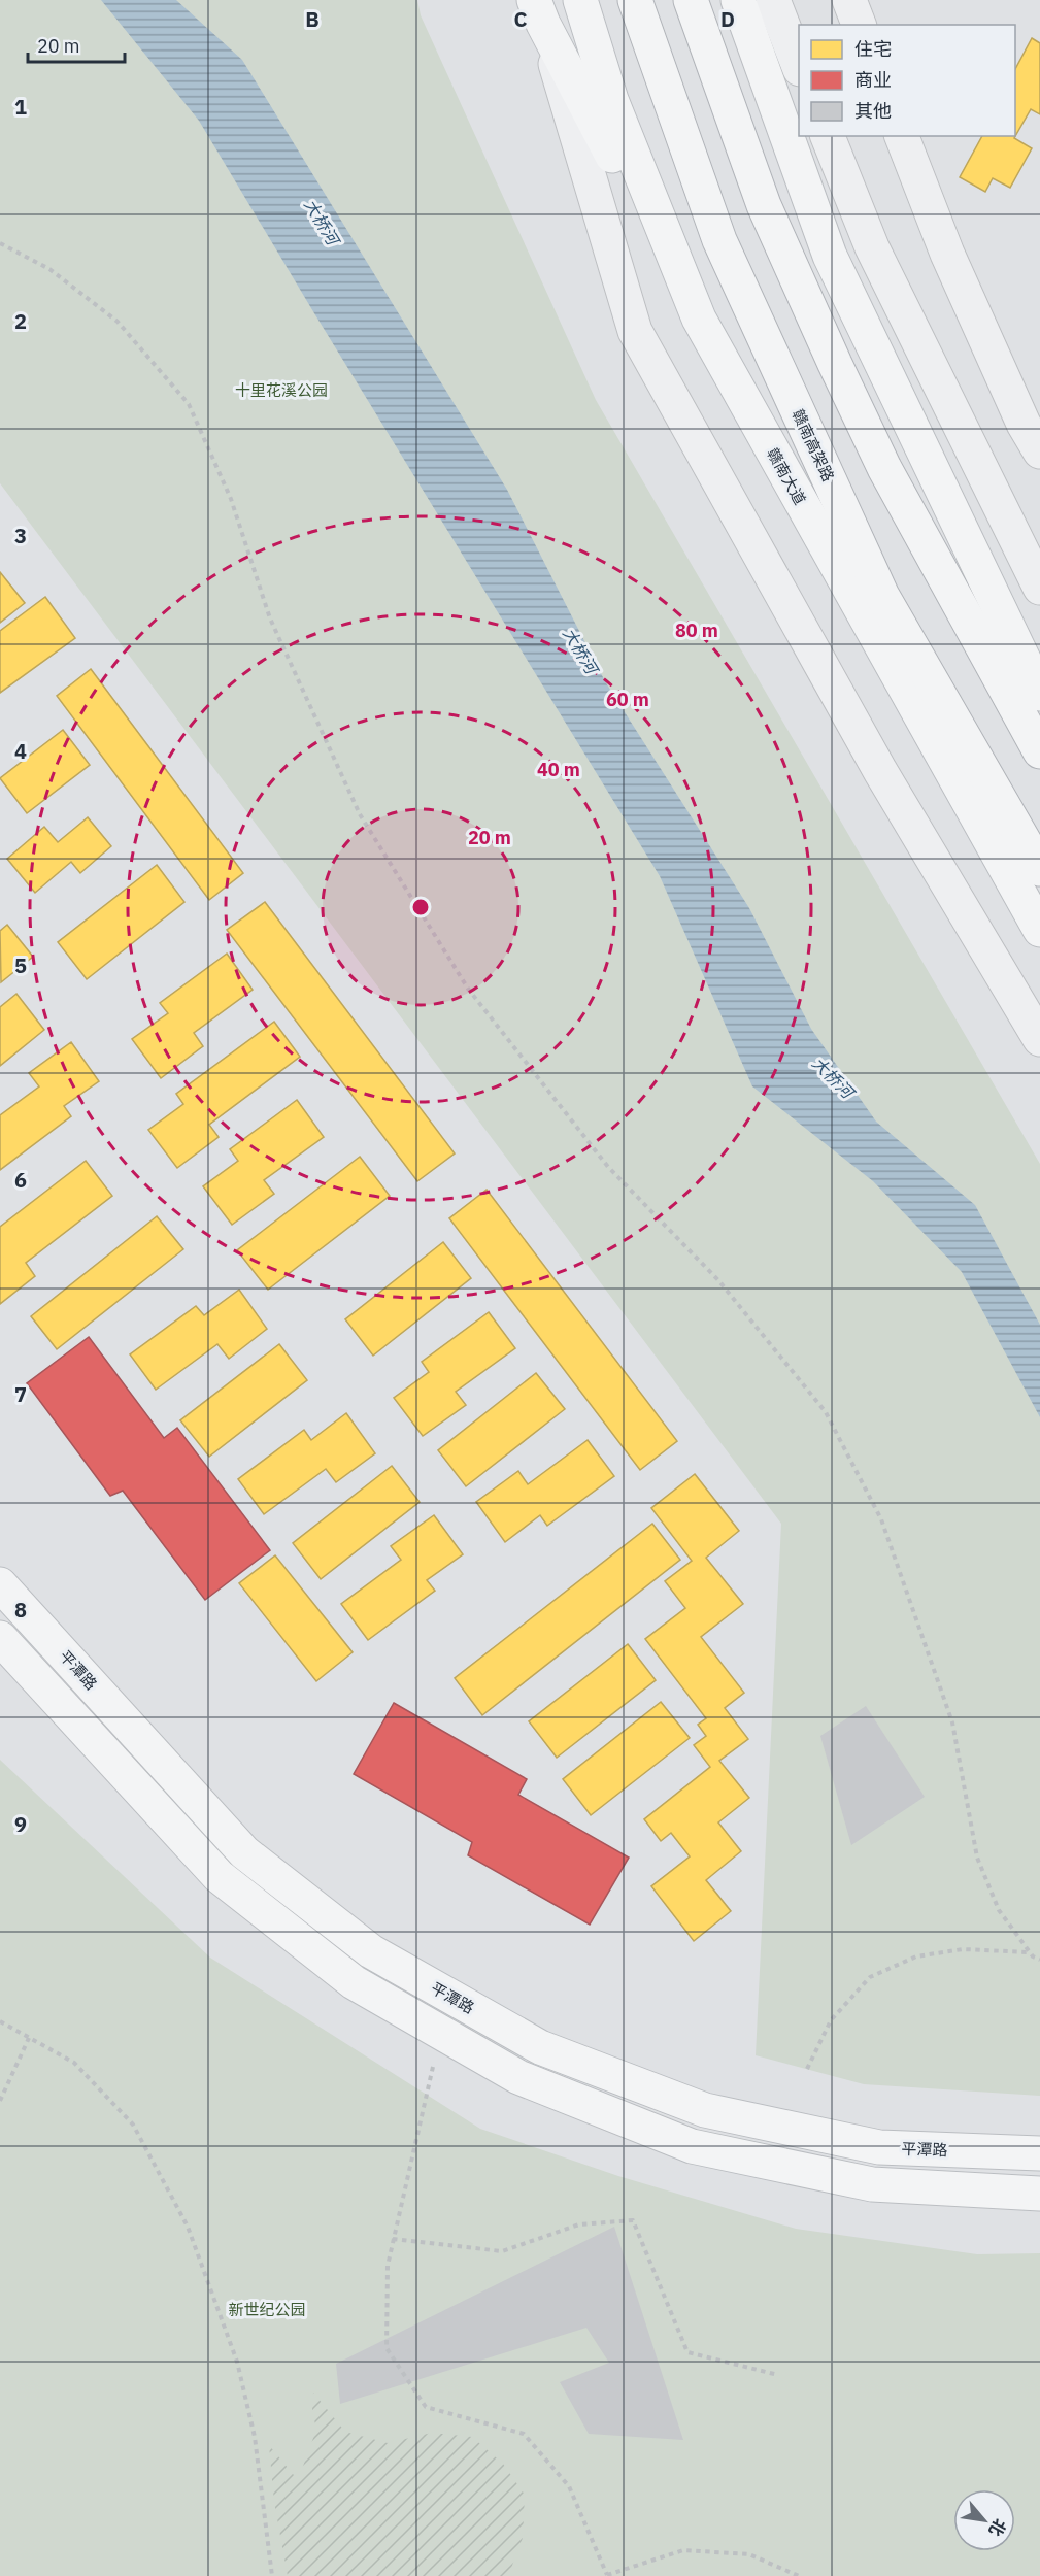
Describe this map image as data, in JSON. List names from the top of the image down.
{
  "streets": {
    "main road": ["赣南高架路", "赣南大道", "平潭路"]
  },
  "water": ["大桥河"],
  "parks": ["十里花溪公园", "新世纪公园"],
  "legend": ["住宅", "商业", "其他"],
  "scale_bar": "20 m",
  "north": "bottom right",
  "grid": {
    "columns": ["B", "C", "D"],
    "rows": [
      "1",
      "2",
      "3",
      "4",
      "5",
      "6",
      "7",
      "8",
      "9"
    ]
  },
  "rings": [
    "80 m",
    "60 m",
    "40 m",
    "20 m"
  ]
}
